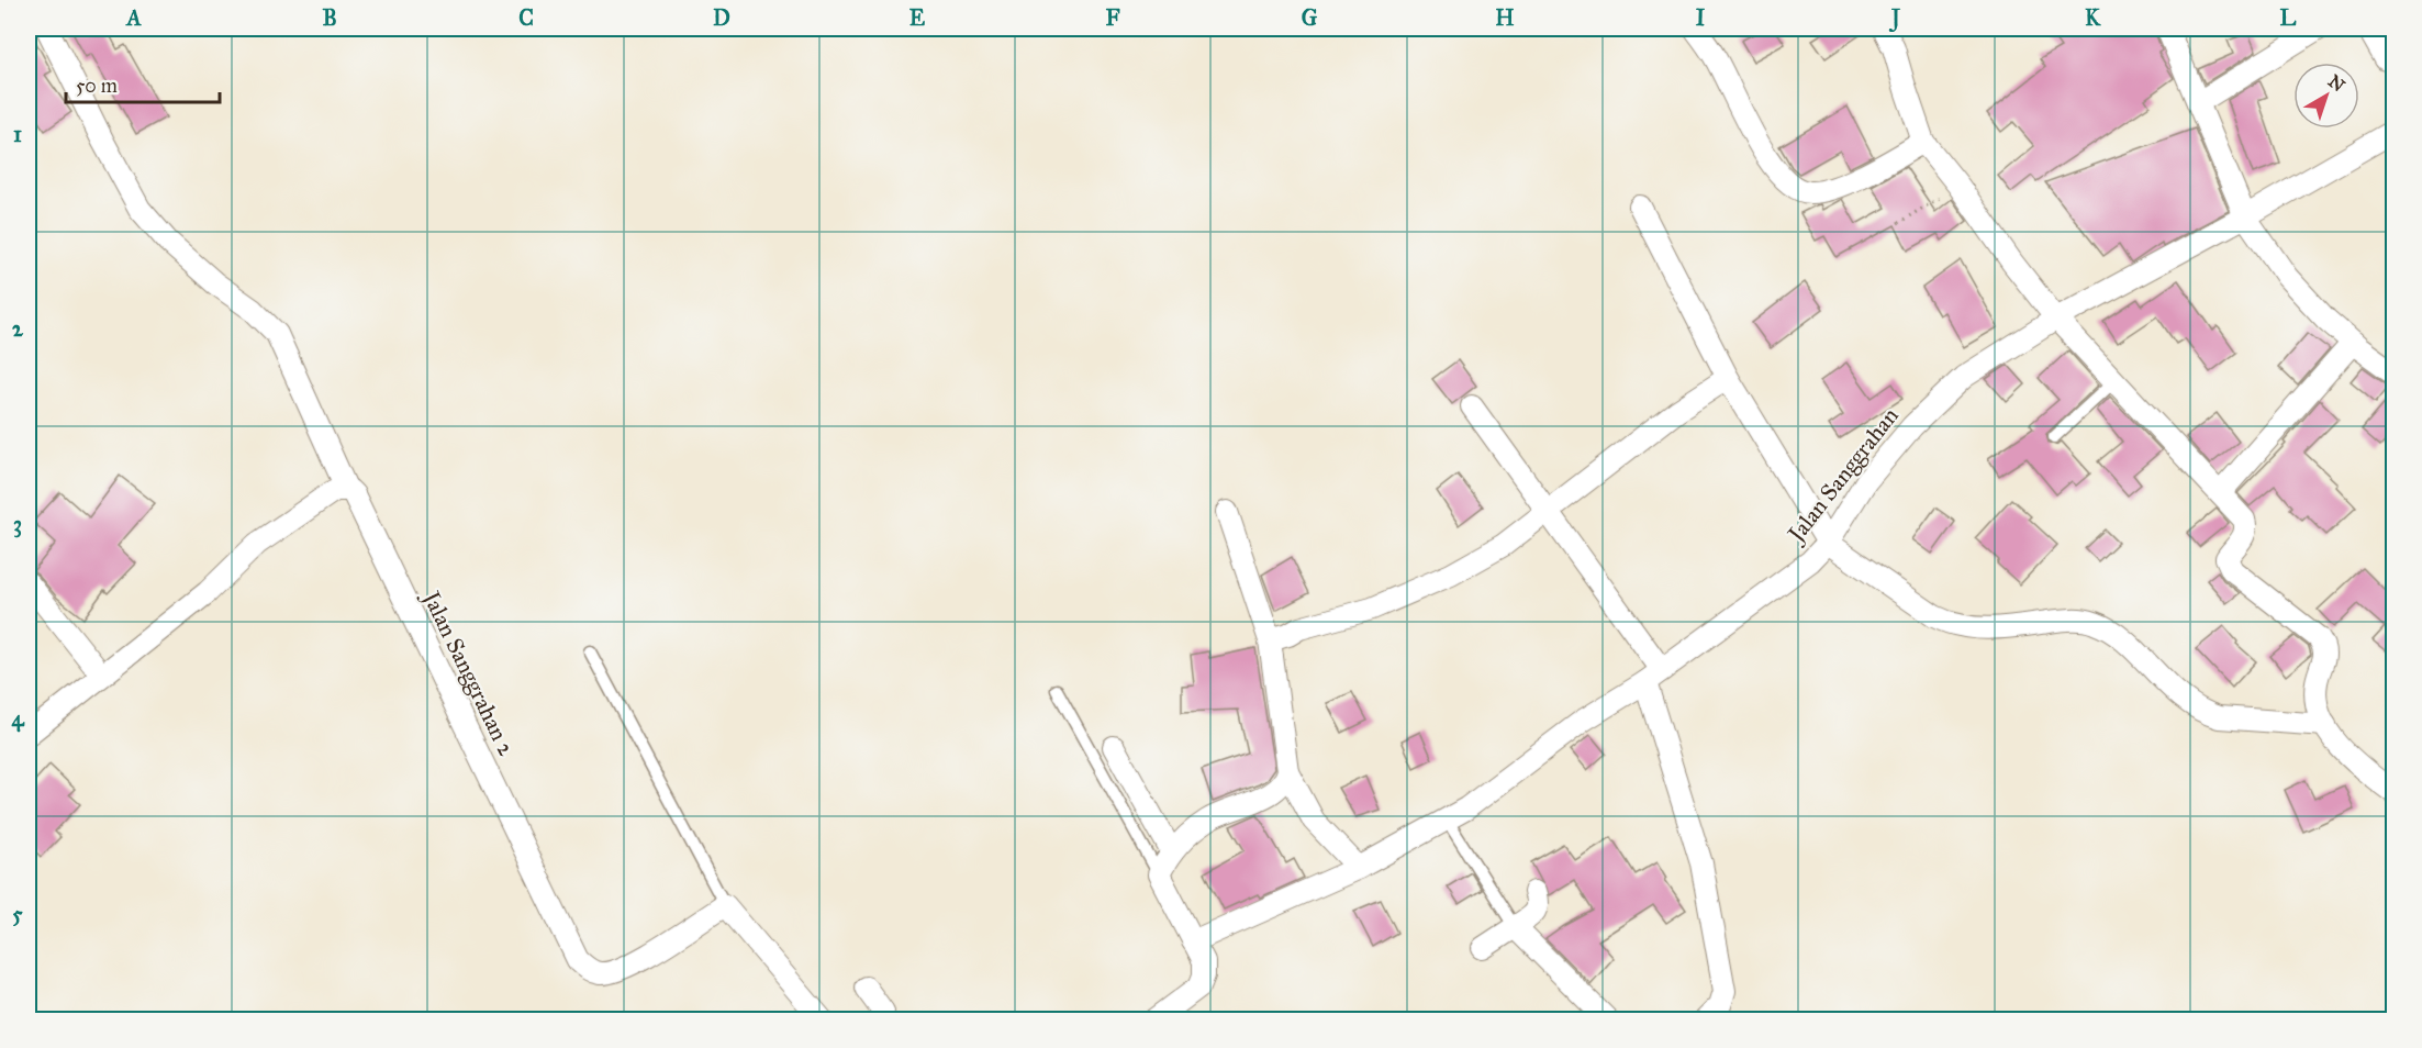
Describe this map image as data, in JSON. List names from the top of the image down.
{
  "streets": {
    "street": ["Jalan Sanggrahan", "Jalan Sanggrahan 2"]
  },
  "scale_bar": "50 m",
  "north": "top right",
  "grid": {
    "columns": [
      "A",
      "B",
      "C",
      "D",
      "E",
      "F",
      "G",
      "H",
      "I",
      "J",
      "K",
      "L"
    ],
    "rows": [
      "1",
      "2",
      "3",
      "4",
      "5"
    ]
  }
}
